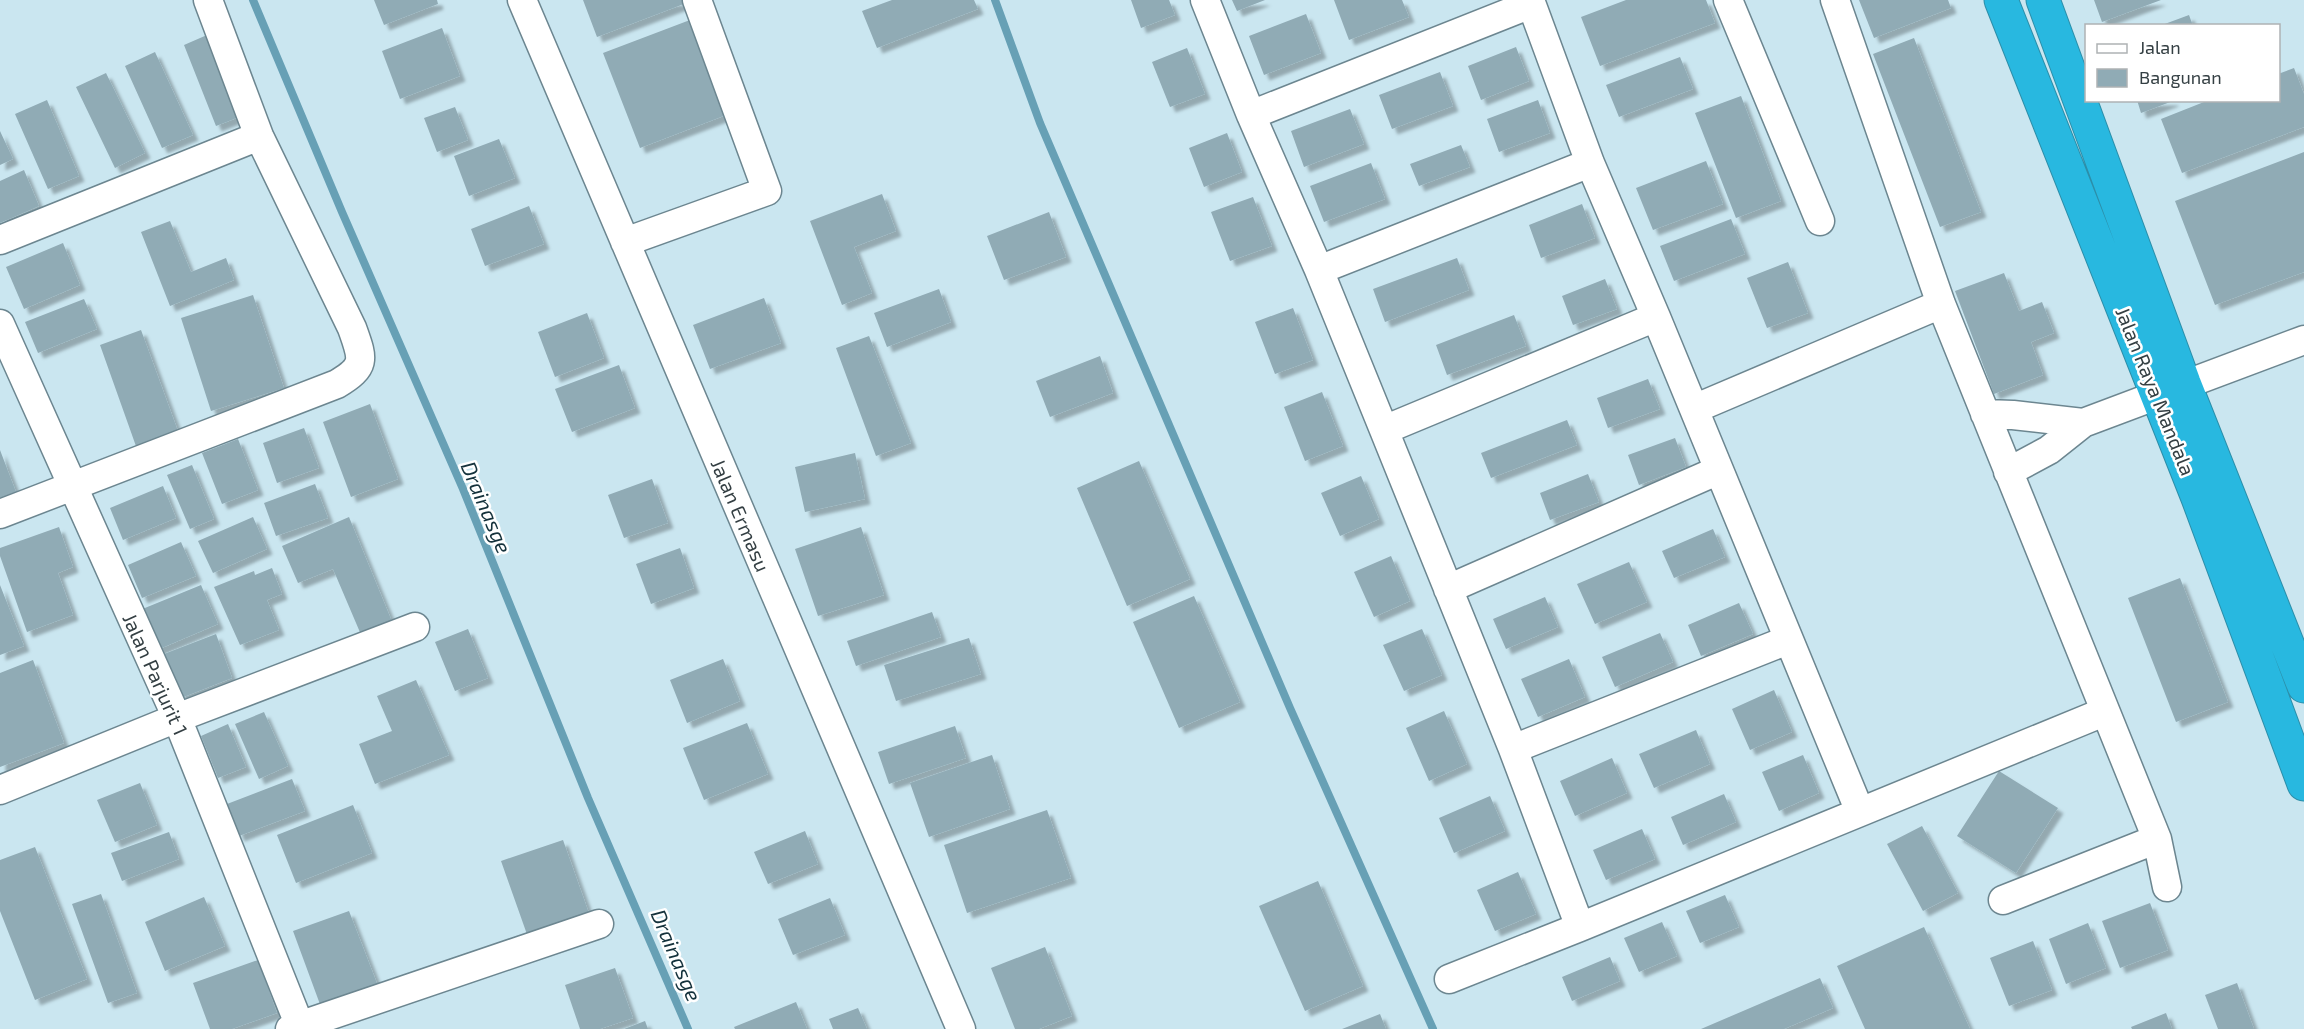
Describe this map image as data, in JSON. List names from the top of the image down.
{
  "streets": {
    "highway": ["Jalan Raya Mandala"],
    "street": ["Jalan Ermasu", "Jalan Parjurit 1"]
  },
  "water": ["Drainasge"],
  "legend": ["Jalan", "Bangunan"]
}
